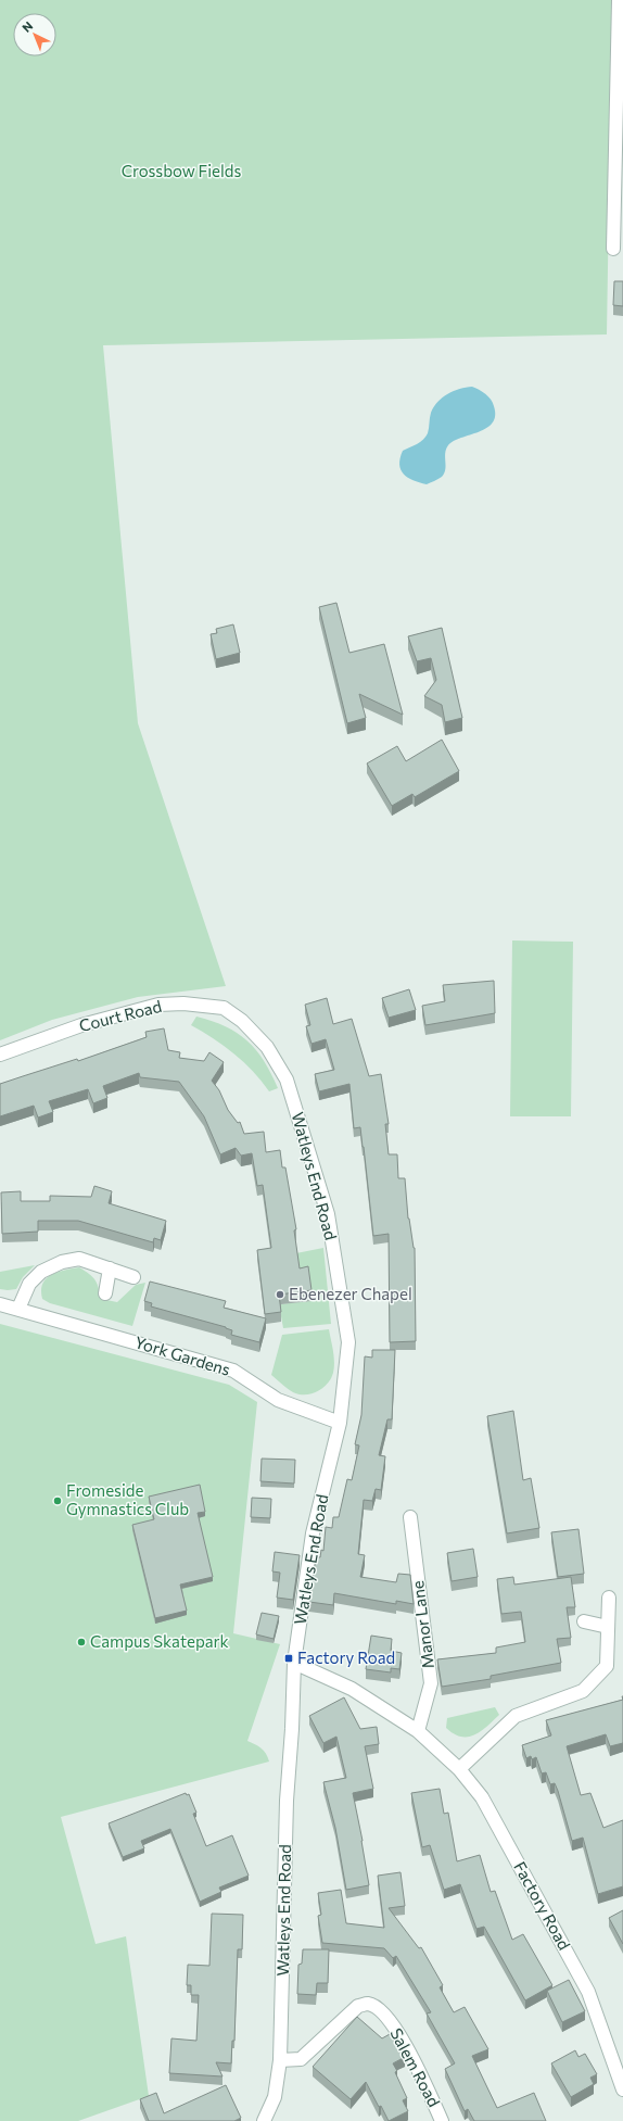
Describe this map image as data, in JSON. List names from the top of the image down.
{
  "streets": {
    "street": [
      "Court Road",
      "Watleys End Road",
      "York Gardens",
      "Manor Lane",
      "Factory Road",
      "Salem Road"
    ]
  },
  "crossings": [
    ["Court Road", "Watleys End Road"],
    ["Watleys End Road", "York Gardens"],
    ["Watleys End Road", "Factory Road"],
    ["Watleys End Road", "Salem Road"],
    ["Manor Lane", "Factory Road"]
  ],
  "parks": ["Crossbow Fields"],
  "places": {
    "other": ["Ebenezer Chapel", "Fromeside Gymnastics Club", "Campus Skatepark"],
    "transit": ["Factory Road"]
  },
  "north": "top left"
}
